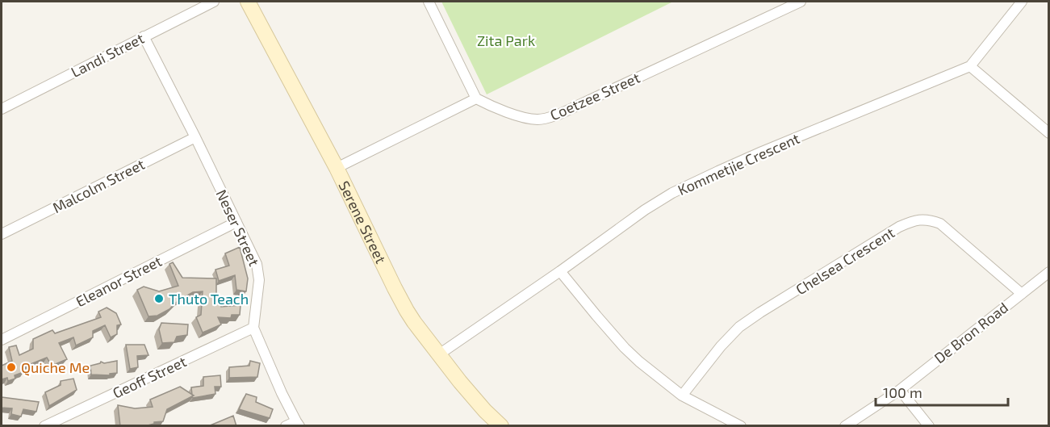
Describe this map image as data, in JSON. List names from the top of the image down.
{
  "streets": {
    "street": [
      "Landi Street",
      "Coetzee Street",
      "Kommetjie Crescent",
      "Malcolm Street",
      "Serene Street",
      "Neser Street",
      "Chelsea Crescent",
      "Eleanor Street",
      "De Bron Road",
      "Geoff Street"
    ]
  },
  "crossings": [
    ["Landi Street", "Neser Street"],
    ["Kommetjie Crescent", "Serene Street"],
    ["Malcolm Street", "Neser Street"],
    ["Neser Street", "Eleanor Street"],
    ["Neser Street", "Geoff Street"],
    ["Chelsea Crescent", "De Bron Road"]
  ],
  "parks": ["Zita Park"],
  "places": ["Thuto Teach", "Quiche Me"],
  "scale_bar": "100 m"
}
